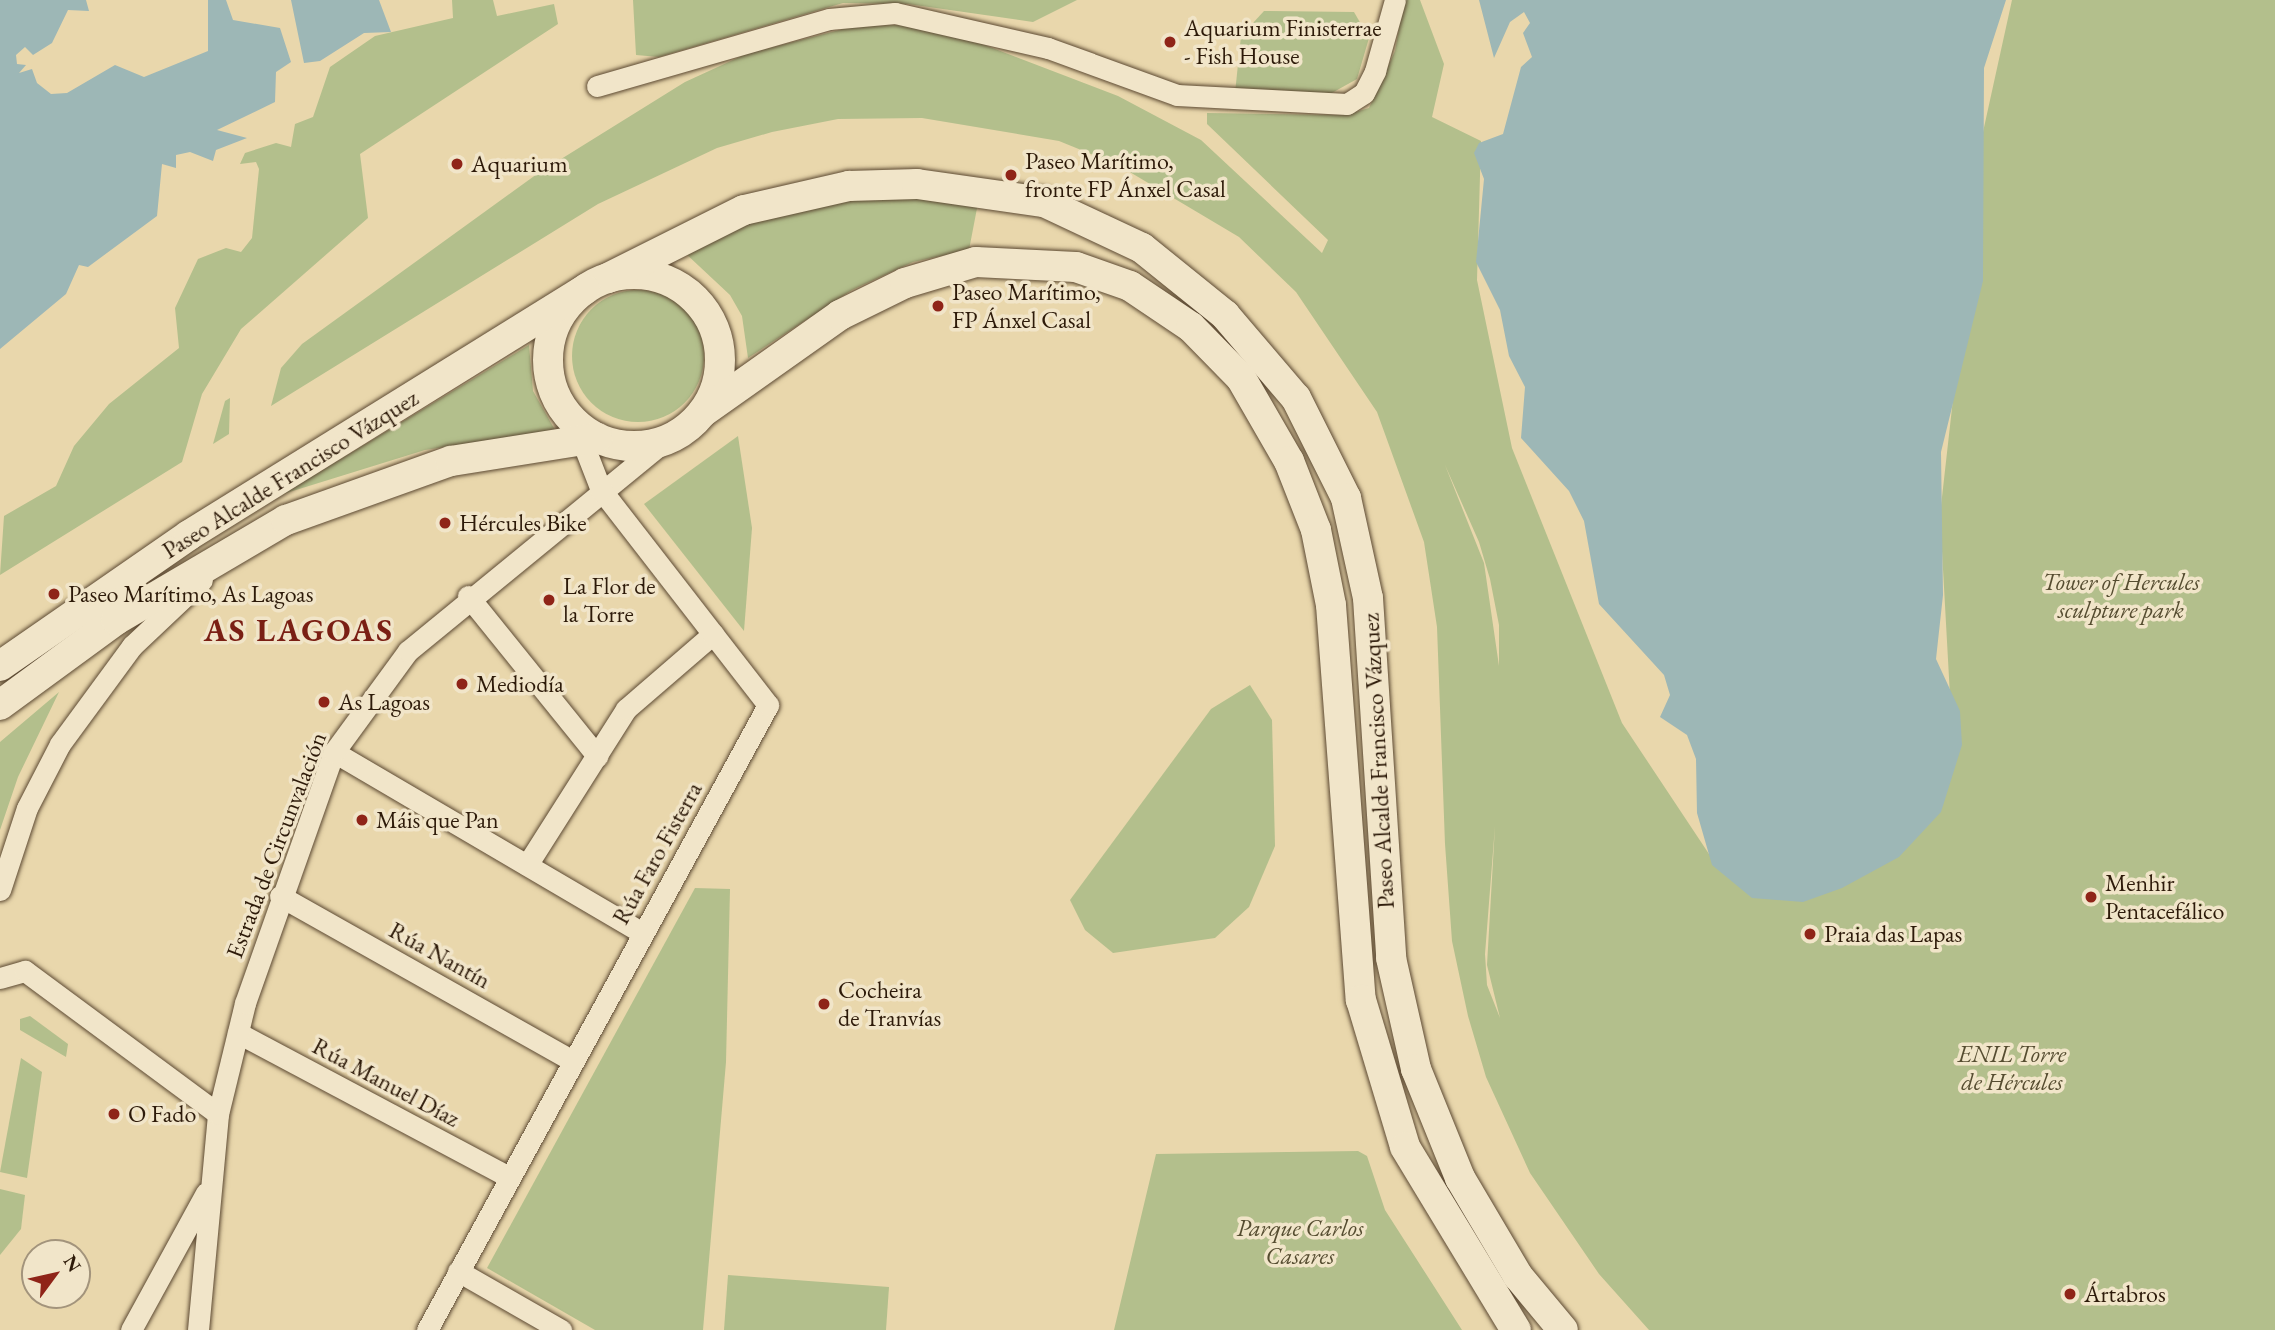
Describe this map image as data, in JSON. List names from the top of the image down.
{
  "streets": {
    "main road": ["Paseo Alcalde Francisco Vázquez"],
    "street": [
      "Estrada de Circunvalación",
      "Rúa Faro Fisterra",
      "Rúa Nantín",
      "Rúa Manuel Díaz"
    ]
  },
  "crossings": [
    ["Paseo Alcalde Francisco Vázquez", "Estrada de Circunvalación"],
    ["Paseo Alcalde Francisco Vázquez", "Rúa Faro Fisterra"],
    ["Estrada de Circunvalación", "Rúa Faro Fisterra"],
    ["Estrada de Circunvalación", "Rúa Nantín"],
    ["Estrada de Circunvalación", "Rúa Manuel Díaz"],
    ["Rúa Faro Fisterra", "Rúa Nantín"],
    ["Rúa Faro Fisterra", "Rúa Manuel Díaz"]
  ],
  "districts": ["AS LAGOAS"],
  "parks": ["Tower of Hercules sculpture park", "ENIL Torre de Hércules", "Parque Carlos Casares"],
  "places": [
    "Aquarium Finisterrae - Fish House",
    "Aquarium",
    "Paseo Marítimo, fronte FP Ánxel Casal",
    "Paseo Marítimo, FP Ánxel Casal",
    "Hércules Bike",
    "Paseo Marítimo, As Lagoas",
    "La Flor de la Torre",
    "Mediodía",
    "As Lagoas",
    "Máis que Pan",
    "Menhir Pentacefálico",
    "Praia das Lapas",
    "Cocheira de Tranvías",
    "O Fado",
    "Ártabros"
  ],
  "north": "top right"
}
